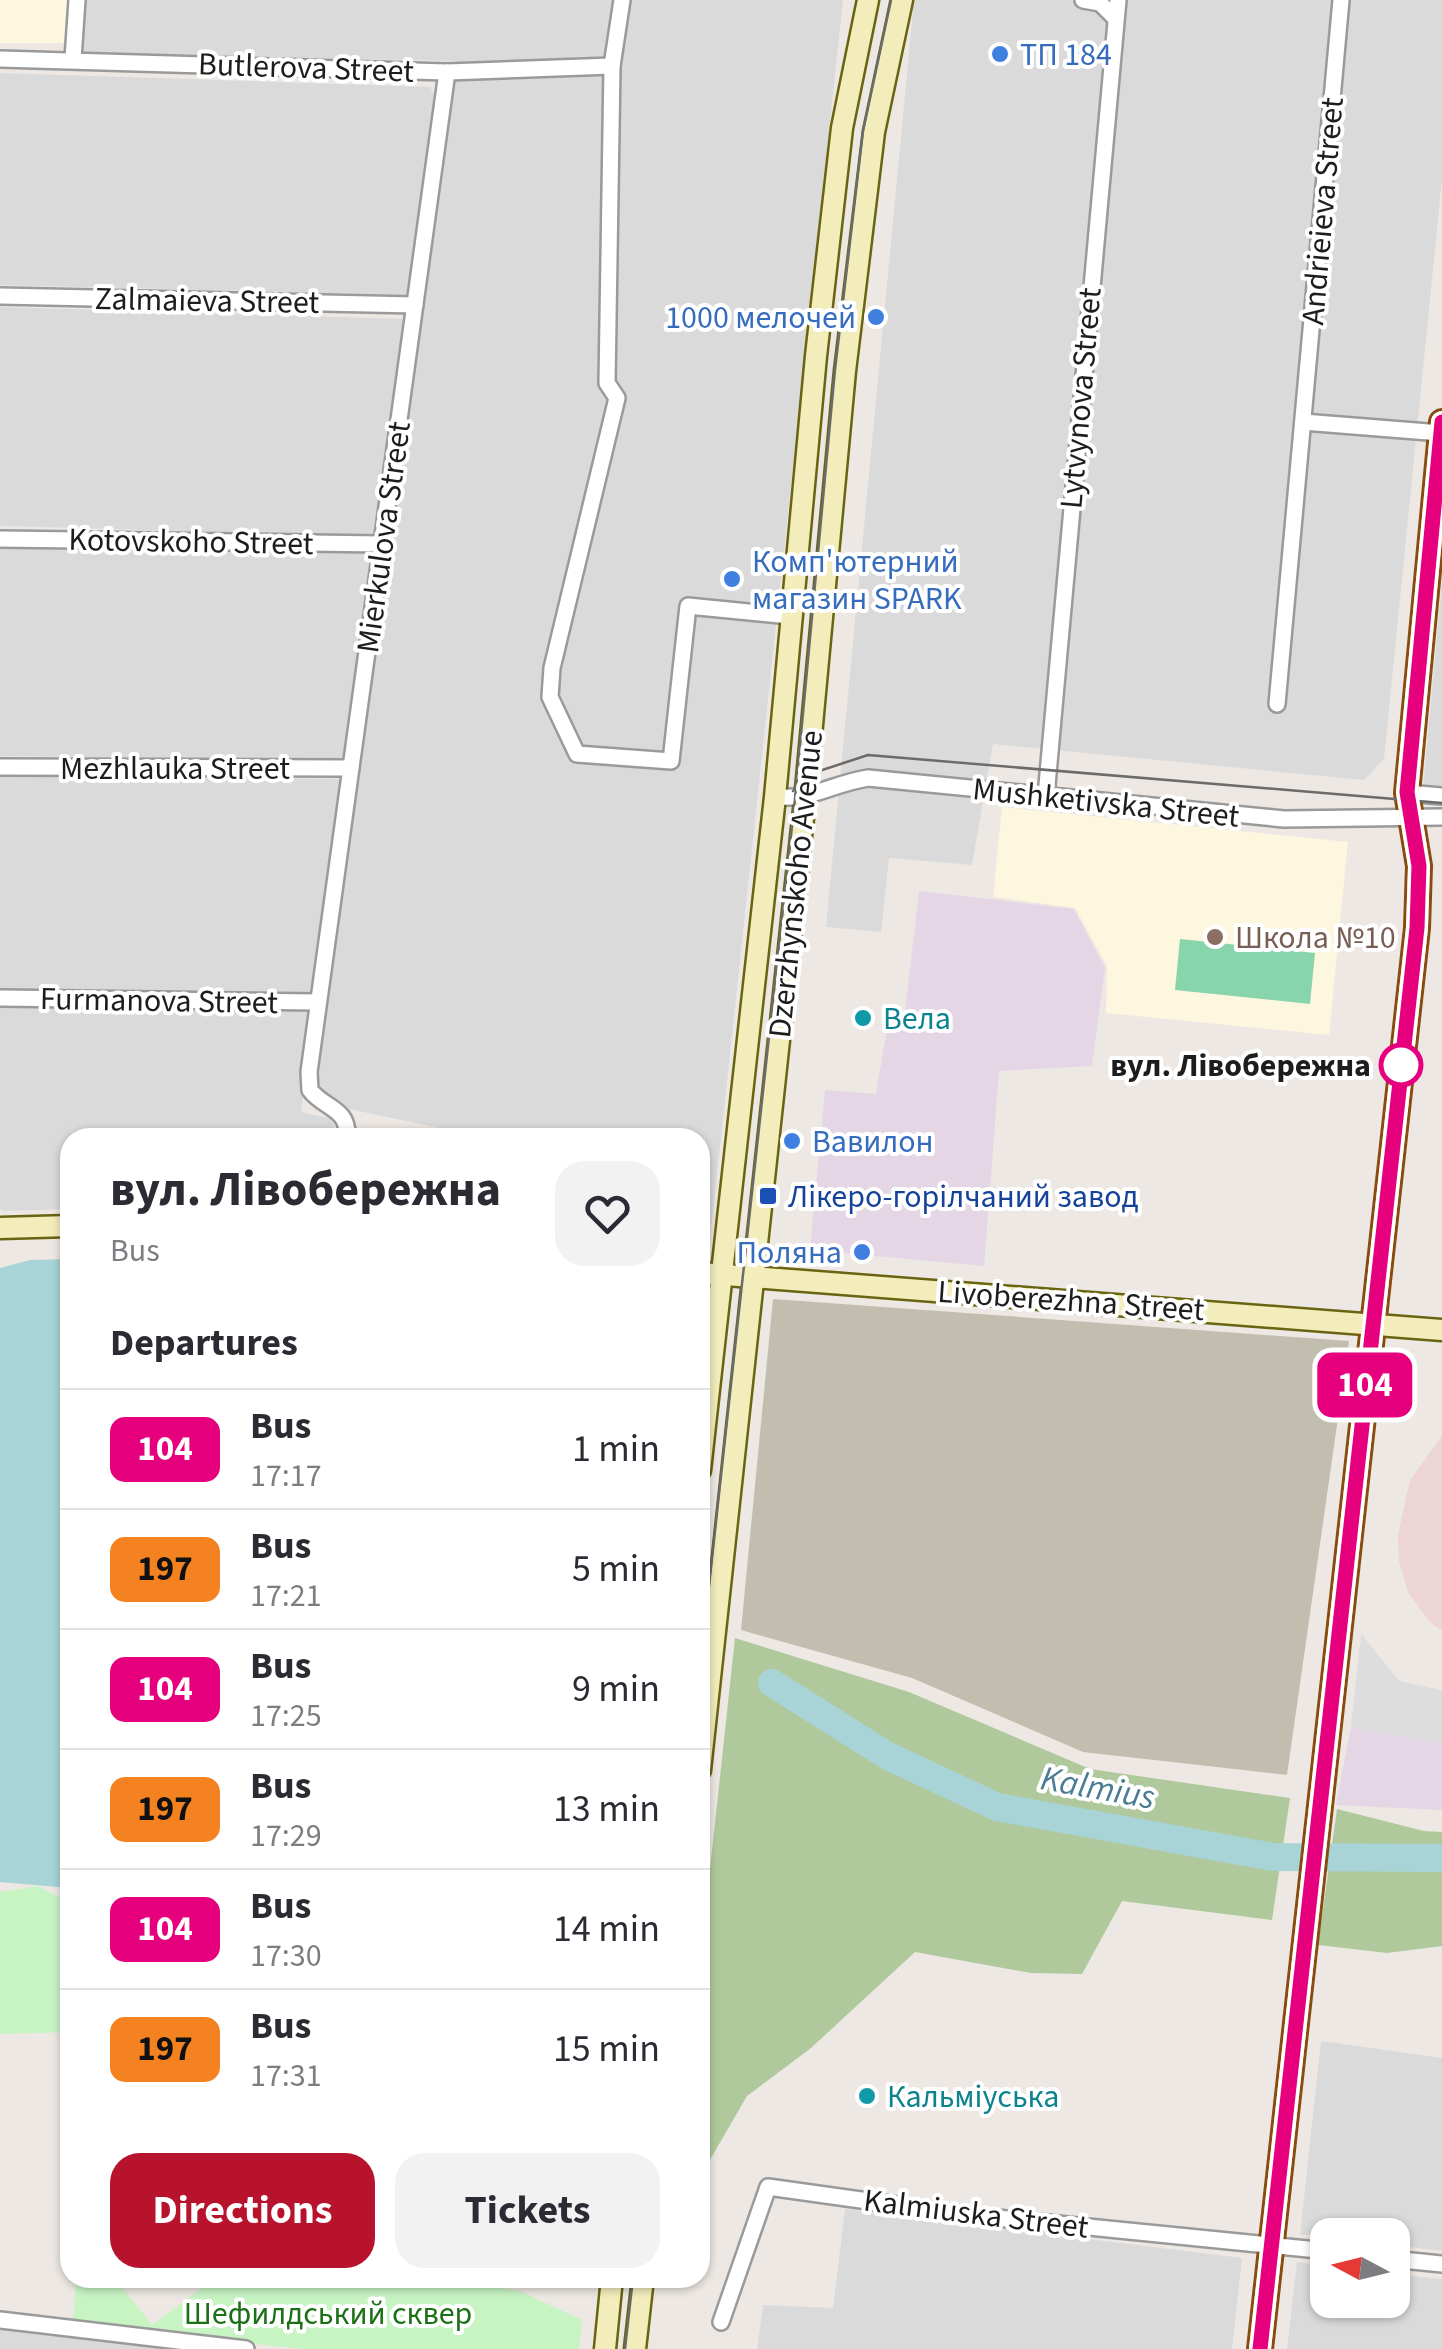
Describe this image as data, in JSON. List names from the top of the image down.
{
  "streets": {
    "street": [
      "Butlerova Street",
      "Andrieieva Street",
      "Zalmaieva Street",
      "Lytvynova Street",
      "Mierkulova Street",
      "Kotovskoho Street",
      "Mezhlauka Street",
      "Mushketivska Street",
      "Dzerzhynskoho Avenue",
      "Furmanova Street",
      "Livoberezhna Street",
      "Kalmiuska Street"
    ]
  },
  "crossings": [
    ["Butlerova Street", "Mierkulova Street"],
    ["Zalmaieva Street", "Mierkulova Street"],
    ["Lytvynova Street", "Mushketivska Street"],
    ["Mierkulova Street", "Kotovskoho Street"],
    ["Mierkulova Street", "Mezhlauka Street"],
    ["Mierkulova Street", "Furmanova Street"],
    ["Mushketivska Street", "Dzerzhynskoho Avenue"],
    ["Dzerzhynskoho Avenue", "Livoberezhna Street"]
  ],
  "water": ["Kalmius"],
  "parks": ["Шефилдський сквер"],
  "places": {
    "other": [
      "ТП 184",
      "1000 мелочей",
      "Комп'ютерний магазин SPARK",
      "Школа №10",
      "Вела",
      "вул. Лівобережна",
      "Вавилон",
      "Поляна",
      "Кальміуська"
    ],
    "transit": ["Лікеро-горілчаний завод"]
  },
  "lines": ["bus line 104"],
  "north": "left",
  "page": {
    "on_map": "104",
    "heading": [
      ["вул. Лівобережна", "Bus"],
      "Departures"
    ],
    "list": [
      {
        "mark": "104",
        "name": "Bus",
        "note": "17:17",
        "value": "1 min"
      },
      {
        "mark": "197",
        "name": "Bus",
        "note": "17:21",
        "value": "5 min"
      },
      {
        "mark": "104",
        "name": "Bus",
        "note": "17:25",
        "value": "9 min"
      },
      {
        "mark": "197",
        "name": "Bus",
        "note": "17:29",
        "value": "13 min"
      },
      {
        "mark": "104",
        "name": "Bus",
        "note": "17:30",
        "value": "14 min"
      },
      {
        "mark": "197",
        "name": "Bus",
        "note": "17:31",
        "value": "15 min"
      }
    ],
    "buttons": ["Directions", "Tickets"]
  }
}
